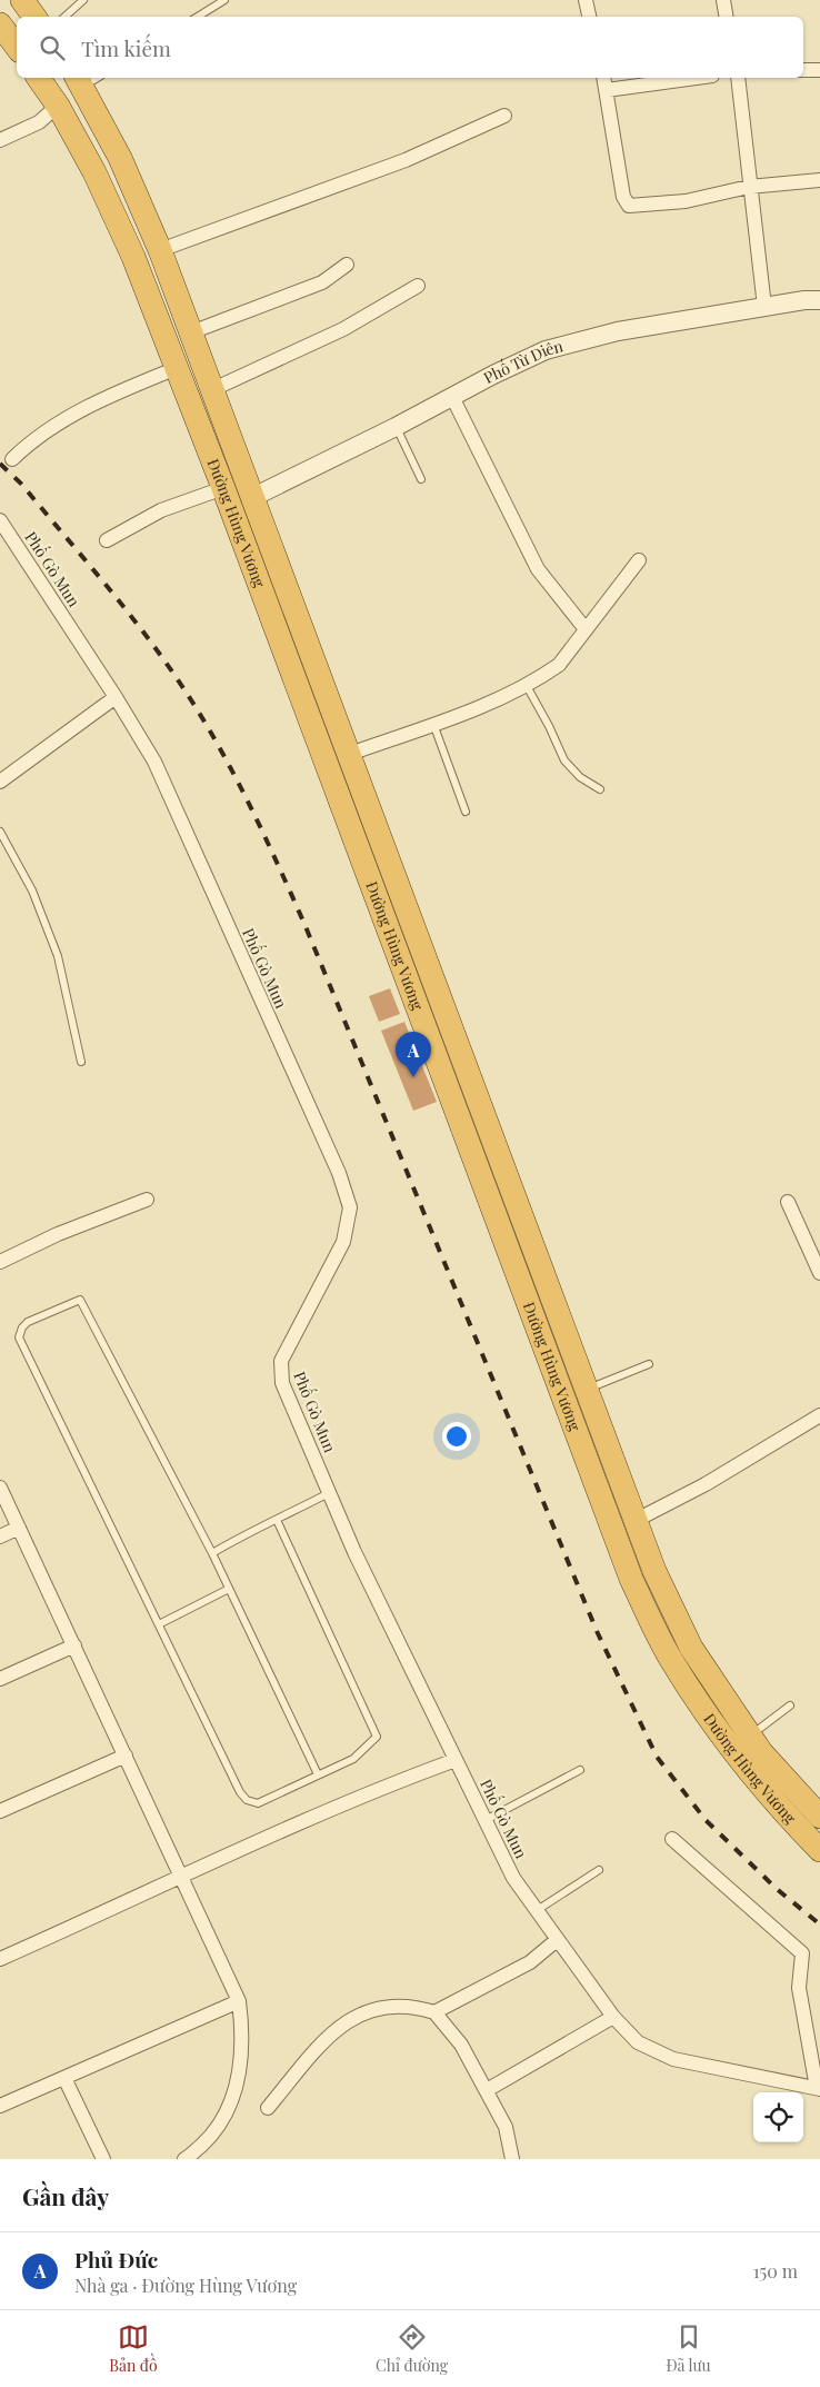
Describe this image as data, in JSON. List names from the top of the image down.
{
  "streets": {
    "highway": ["Đường Hùng Vương"],
    "street": ["Phố Từ Diên", "Phố Gò Mun"]
  },
  "crossings": [
    ["Phố Từ Diên", "Đường Hùng Vương"]
  ],
  "page": {
    "search": "Tìm kiếm",
    "pins": "A",
    "heading": "Gần đây",
    "list": [
      {
        "mark": "A",
        "name": "Phủ Đức",
        "note": "Nhà ga · Đường Hùng Vương",
        "value": "150 m"
      }
    ],
    "nav": ["Bản đồ", "Chỉ đường", "Đã lưu"]
  }
}
